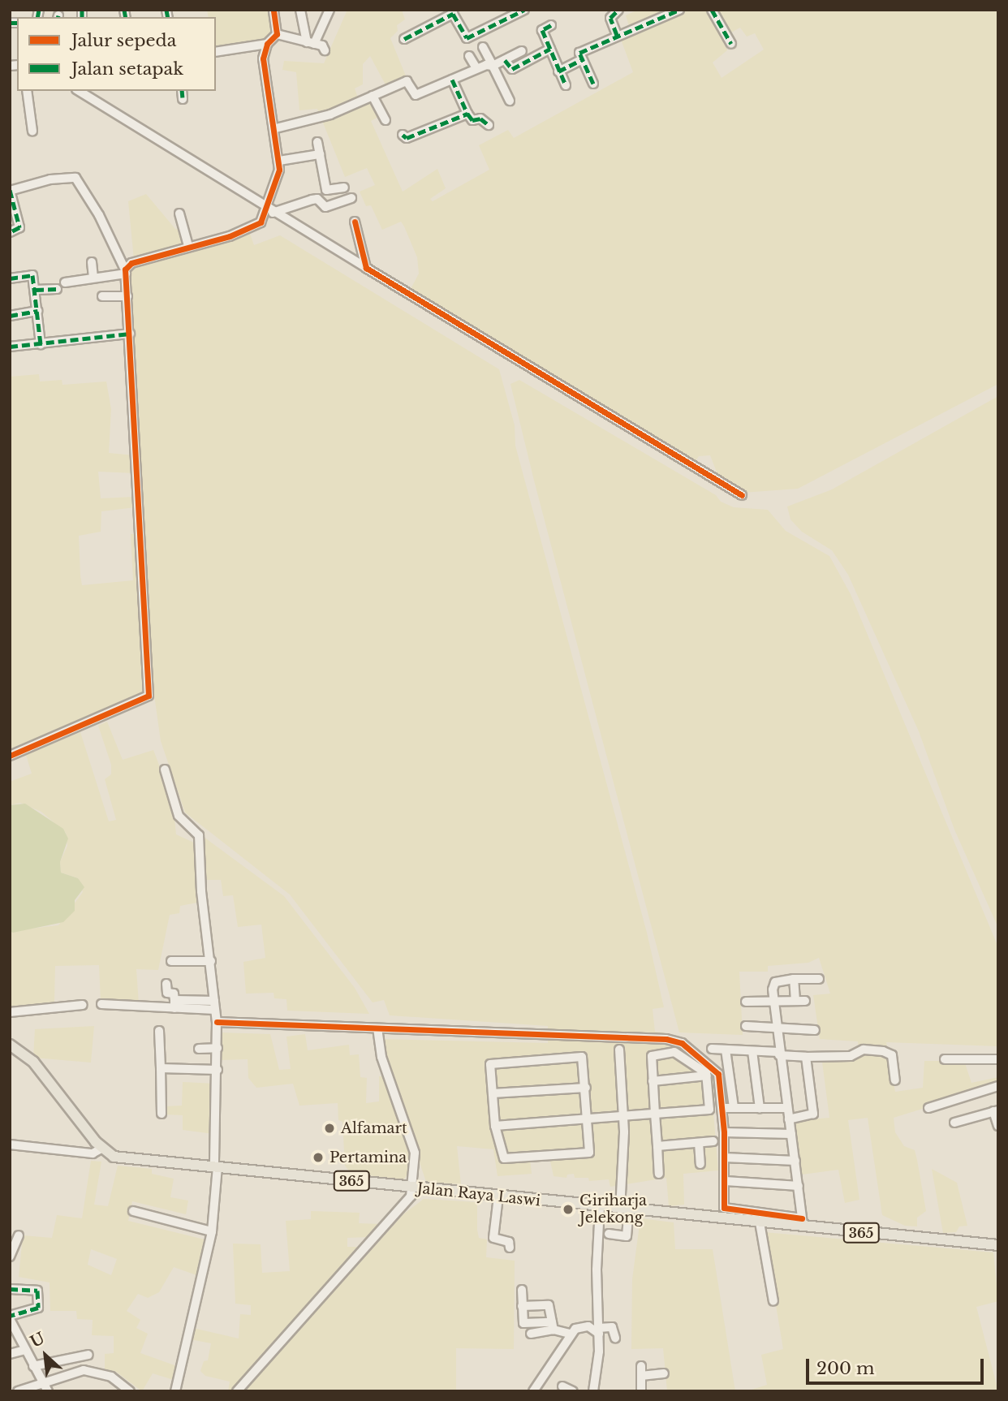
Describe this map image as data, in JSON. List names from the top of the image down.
{
  "streets": {
    "main road": ["365", "Jalan Raya Laswi"]
  },
  "places": ["Alfamart", "Pertamina", "Giriharja Jelekong"],
  "legend": ["Jalur sepeda", "Jalan setapak"],
  "scale_bar": "200 m",
  "north": "top left"
}
